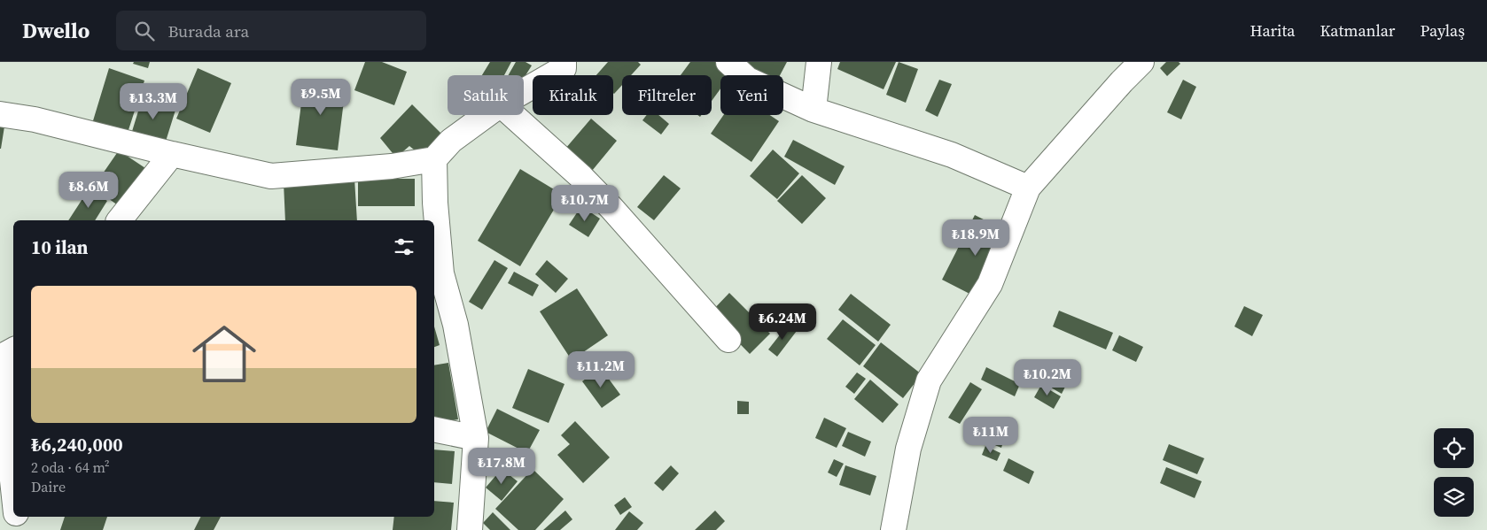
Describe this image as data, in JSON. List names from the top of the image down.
{
  "page": {
    "header": "Dwello",
    "search": "Burada ara",
    "nav": ["Harita", "Katmanlar", "Paylaş"],
    "chip": [
      "Satılık",
      "Kiralık",
      "Filtreler",
      "Yeni"
    ],
    "price": [
      "₺9.5M",
      "₺13.3M",
      "₺8.6M",
      "₺10.7M",
      "₺18.9M",
      "₺6.24M",
      "₺11.2M",
      "₺10.2M",
      "₺11M",
      "₺17.8M"
    ],
    "heading": "10 ilan",
    "list": [
      {
        "name": "₺6,240,000",
        "note": "2 oda · 64 m² · Daire"
      }
    ]
  }
}
